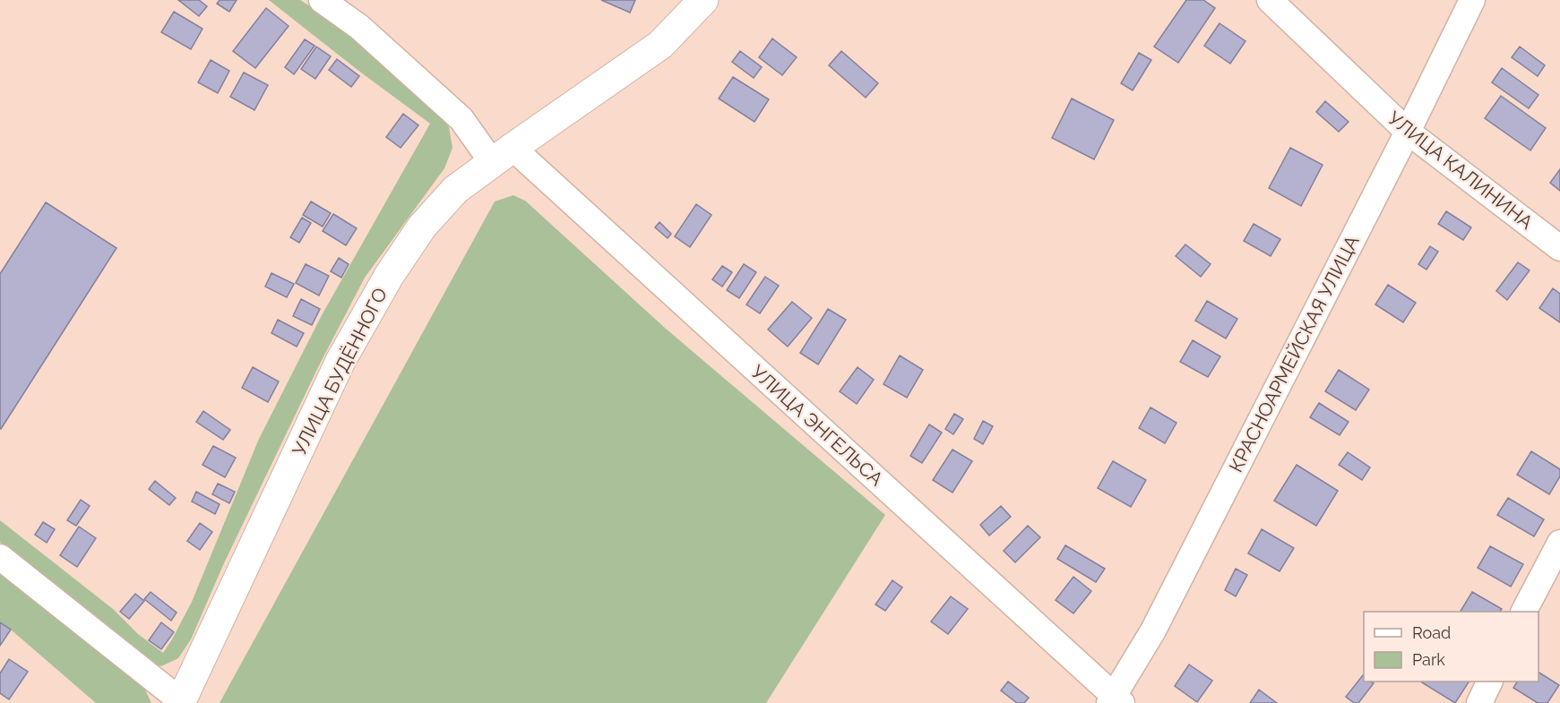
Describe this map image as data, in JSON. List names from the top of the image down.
{
  "streets": {
    "street": [
      "УЛИЦА КАЛИНИНА",
      "КРАСНОАРМЕЙСКАЯ УЛИЦА",
      "УЛИЦА БУДЁННОГО",
      "УЛИЦА ЭНГЕЛЬСА"
    ]
  },
  "crossings": [
    ["УЛИЦА КАЛИНИНА", "КРАСНОАРМЕЙСКАЯ УЛИЦА"],
    ["КРАСНОАРМЕЙСКАЯ УЛИЦА", "УЛИЦА ЭНГЕЛЬСА"],
    ["УЛИЦА БУДЁННОГО", "УЛИЦА ЭНГЕЛЬСА"]
  ],
  "legend": ["Road", "Park"]
}
